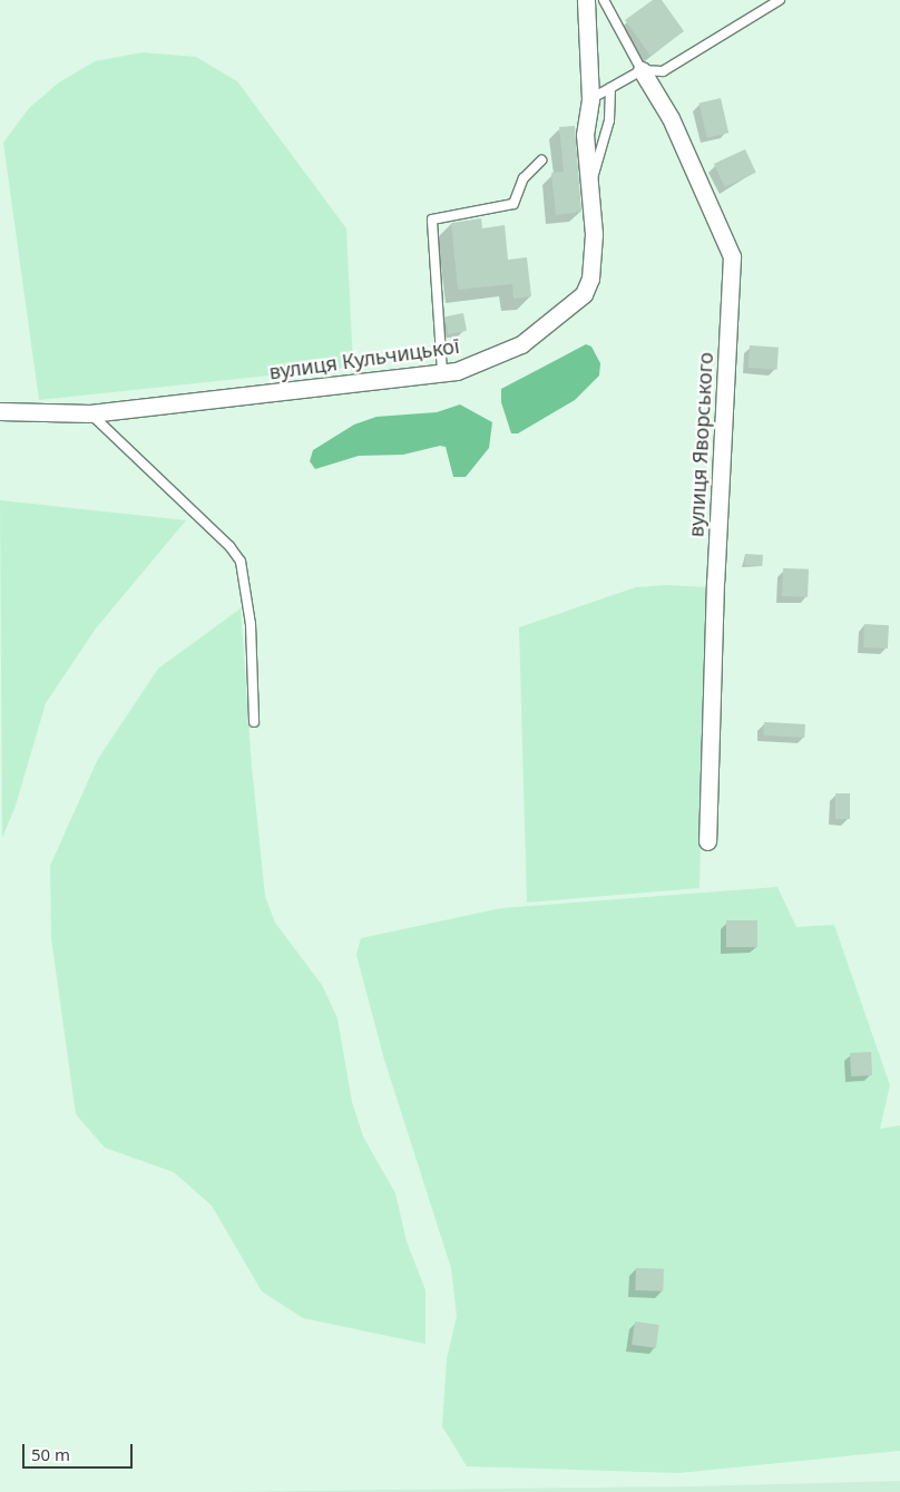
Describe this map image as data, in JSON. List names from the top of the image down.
{
  "streets": {
    "street": ["вулиця Кульчицької", "вулиця Яворського"]
  },
  "scale_bar": "50 m"
}
